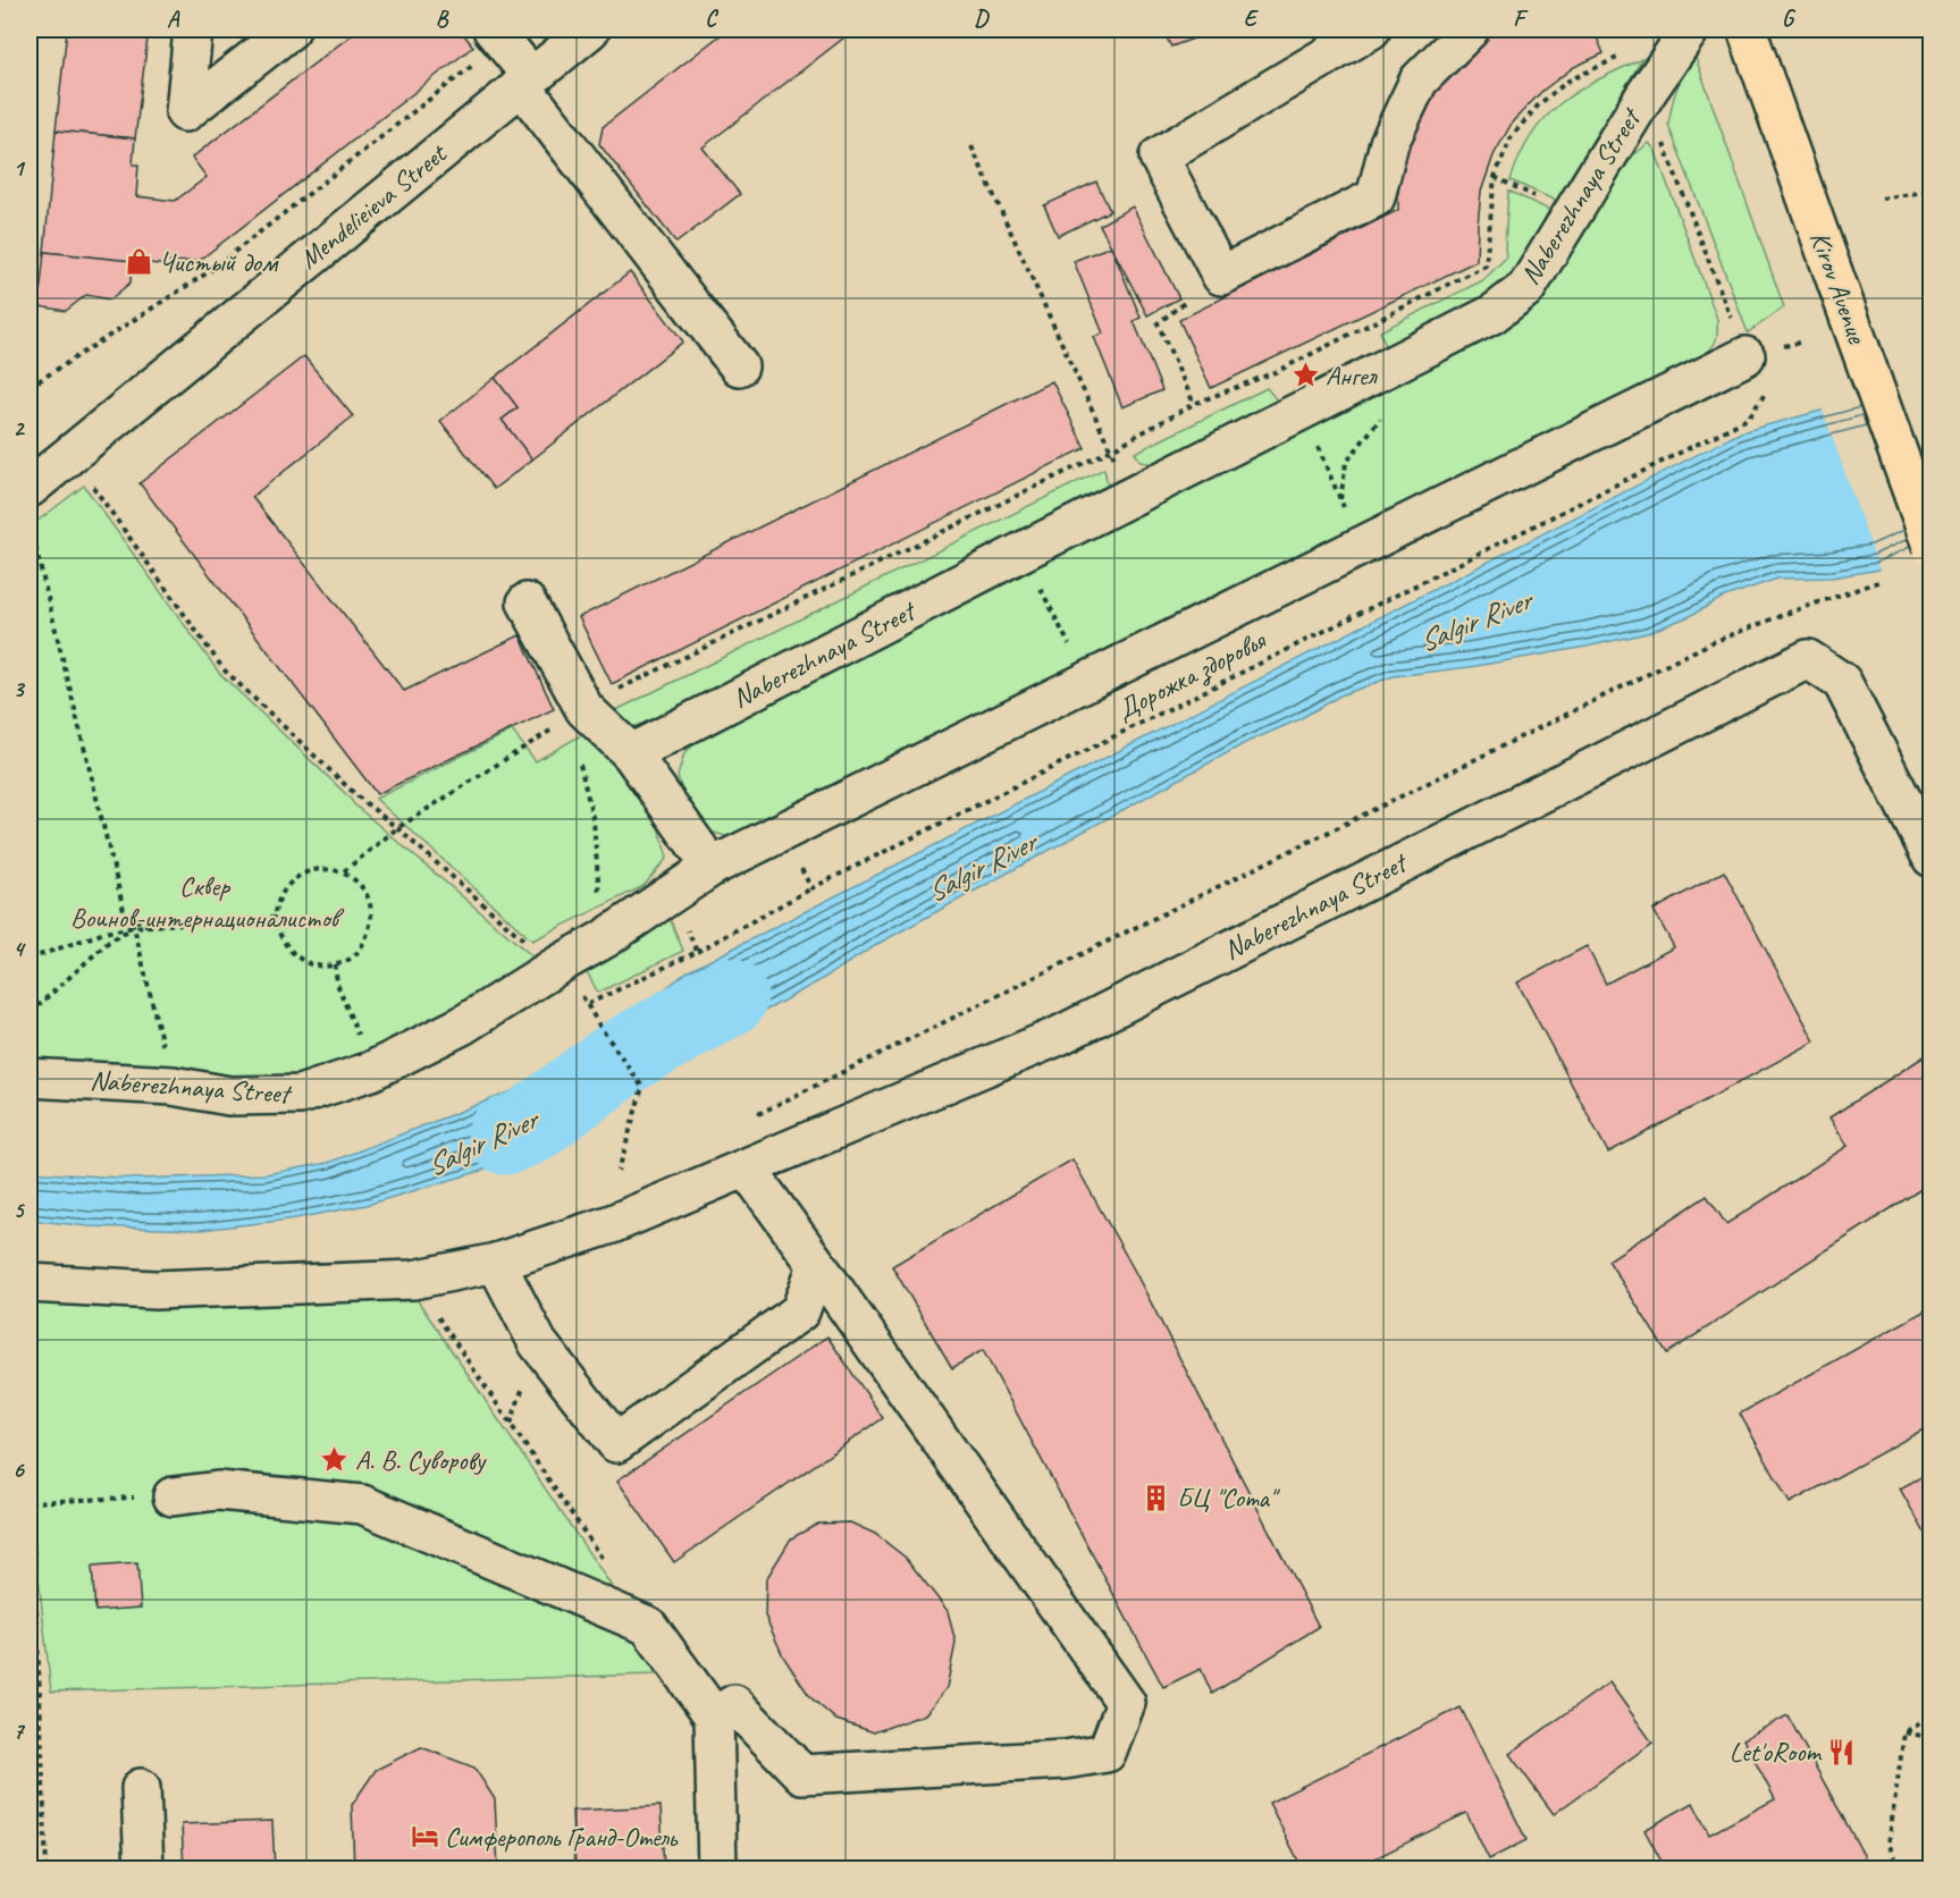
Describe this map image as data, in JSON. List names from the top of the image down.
{
  "streets": {
    "main road": ["Kirov Avenue"],
    "street": ["Naberezhnaya Street", "Mendelieieva Street"],
    "path": ["Дорожка здоровья"]
  },
  "crossings": [
    ["Naberezhnaya Street", "Дорожка здоровья"]
  ],
  "water": ["Salgir River"],
  "parks": ["Сквер Воинов-интернационалистов"],
  "places": {
    "shop": ["Чистый дом"],
    "place": ["Ангел", "А. В. Суворову"],
    "building": ["БЦ \"Сота\""],
    "restaurant": ["Let'oRoom"],
    "hotel": ["Симферополь Гранд-Отель"]
  },
  "grid": {
    "columns": [
      "A",
      "B",
      "C",
      "D",
      "E",
      "F",
      "G"
    ],
    "rows": [
      "1",
      "2",
      "3",
      "4",
      "5",
      "6",
      "7"
    ]
  }
}
